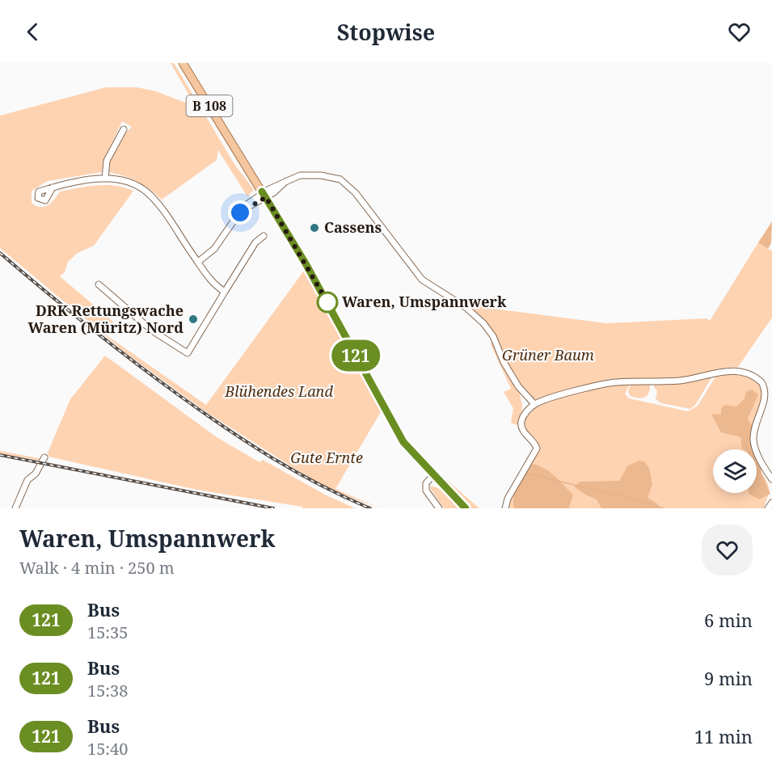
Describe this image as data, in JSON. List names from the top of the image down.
{
  "streets": {
    "main road": ["B 108"]
  },
  "parks": ["Grüner Baum", "Blühendes Land", "Gute Ernte"],
  "places": ["Cassens", "Waren, Umspannwerk", "DRK Rettungswache Waren (Müritz) Nord"],
  "lines": ["bus line 121"],
  "page": {
    "header": "Stopwise",
    "on_map": "121",
    "heading": ["Waren, Umspannwerk", "Walk · 4 min · 250 m"],
    "list": [
      {
        "mark": "121",
        "name": "Bus",
        "note": "15:35",
        "value": "6 min"
      },
      {
        "mark": "121",
        "name": "Bus",
        "note": "15:38",
        "value": "9 min"
      },
      {
        "mark": "121",
        "name": "Bus",
        "note": "15:40",
        "value": "11 min"
      }
    ]
  }
}
